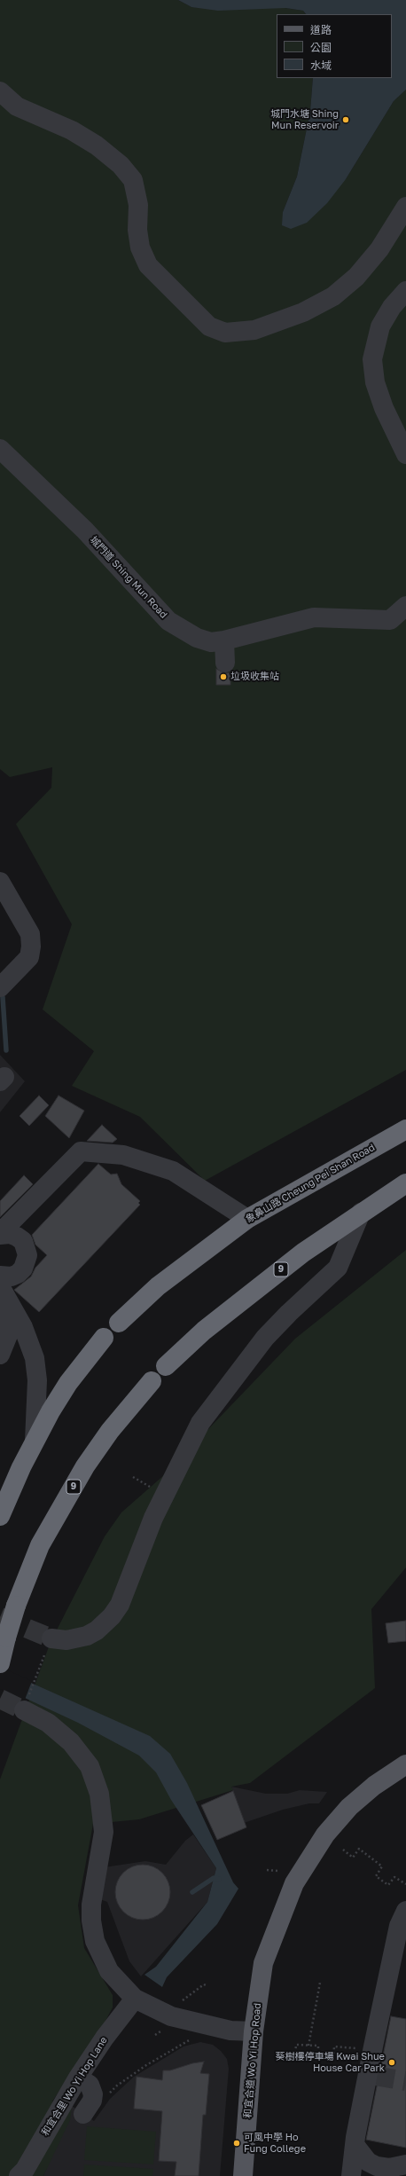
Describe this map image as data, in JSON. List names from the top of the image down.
{
  "streets": {
    "highway": ["象鼻山路 Cheung Pei Shan Road", "9"],
    "main road": ["和宜合道 Wo Yi Hop Road"],
    "street": ["城門道 Shing Mun Road", "和宜合里 Wo Yi Hop Lane"]
  },
  "places": [
    "城門水塘 Shing Mun Reservoir",
    "垃圾收集站",
    "葵樹樓停車場 Kwai Shue House Car Park",
    "可風中學 Ho Fung College"
  ],
  "legend": ["道路", "公園", "水域"]
}
